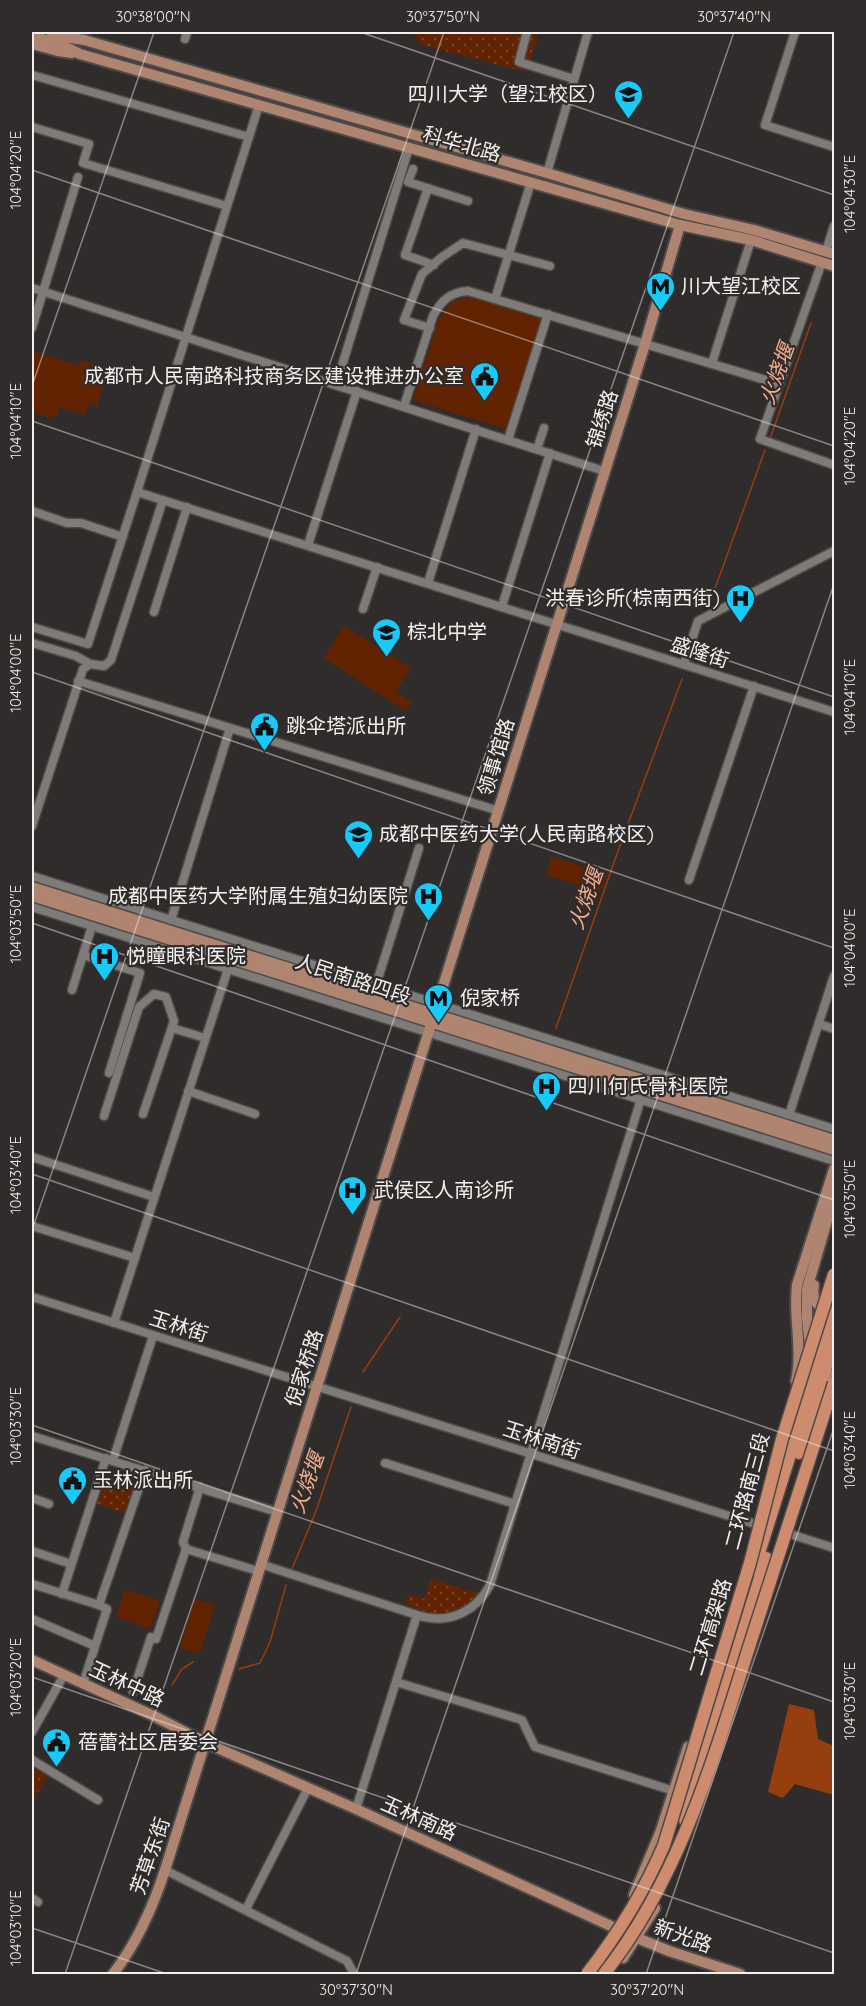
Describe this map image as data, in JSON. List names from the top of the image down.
{
  "streets": {
    "highway": ["二环高架路"],
    "main road": [
      "科华北路",
      "锦绣路",
      "领事馆路",
      "人民南路四段",
      "倪家桥路",
      "二环路南三段",
      "玉林中路",
      "玉林南路",
      "芳草东街",
      "新光路"
    ],
    "street": ["盛隆街", "玉林街", "玉林南街"]
  },
  "crossings": [
    ["科华北路", "锦绣路"],
    ["锦绣路", "盛隆街"],
    ["锦绣路", "领事馆路"],
    ["盛隆街", "领事馆路"],
    ["领事馆路", "人民南路四段"],
    ["领事馆路", "倪家桥路"],
    ["人民南路四段", "倪家桥路"],
    ["玉林街", "倪家桥路"],
    ["玉林街", "玉林南街"],
    ["倪家桥路", "玉林南街"],
    ["倪家桥路", "玉林中路"],
    ["倪家桥路", "玉林南路"],
    ["倪家桥路", "芳草东街"],
    ["玉林南街", "二环路南三段"],
    ["二环路南三段", "玉林南路"],
    ["二环路南三段", "新光路"],
    ["玉林中路", "玉林南路"],
    ["玉林中路", "芳草东街"],
    ["玉林南路", "芳草东街"],
    ["玉林南路", "新光路"]
  ],
  "water": ["火烧堰"],
  "places": {
    "school or university": ["四川大学（望江校区）", "棕北中学", "成都中医药大学(人民南路校区)"],
    "metro station": ["川大望江校区", "倪家桥"],
    "public building": [
      "成都市人民南路科技商务区建设推进办公室",
      "跳伞塔派出所",
      "玉林派出所",
      "蓓蕾社区居委会"
    ],
    "hospital": [
      "洪春诊所(棕南西街)",
      "成都中医药大学附属生殖妇幼医院",
      "悦瞳眼科医院",
      "四川何氏骨科医院",
      "武侯区人南诊所"
    ]
  },
  "coordinates": [
    "30°38'00\"N",
    "30°37'50\"N",
    "30°37'40\"N",
    "104°04'20\"E",
    "104°04'30\"E",
    "104°04'10\"E",
    "104°04'00\"E",
    "104°03'50\"E",
    "104°03'40\"E",
    "104°03'30\"E",
    "104°03'20\"E",
    "104°03'10\"E",
    "30°37'30\"N",
    "30°37'20\"N"
  ]
}
